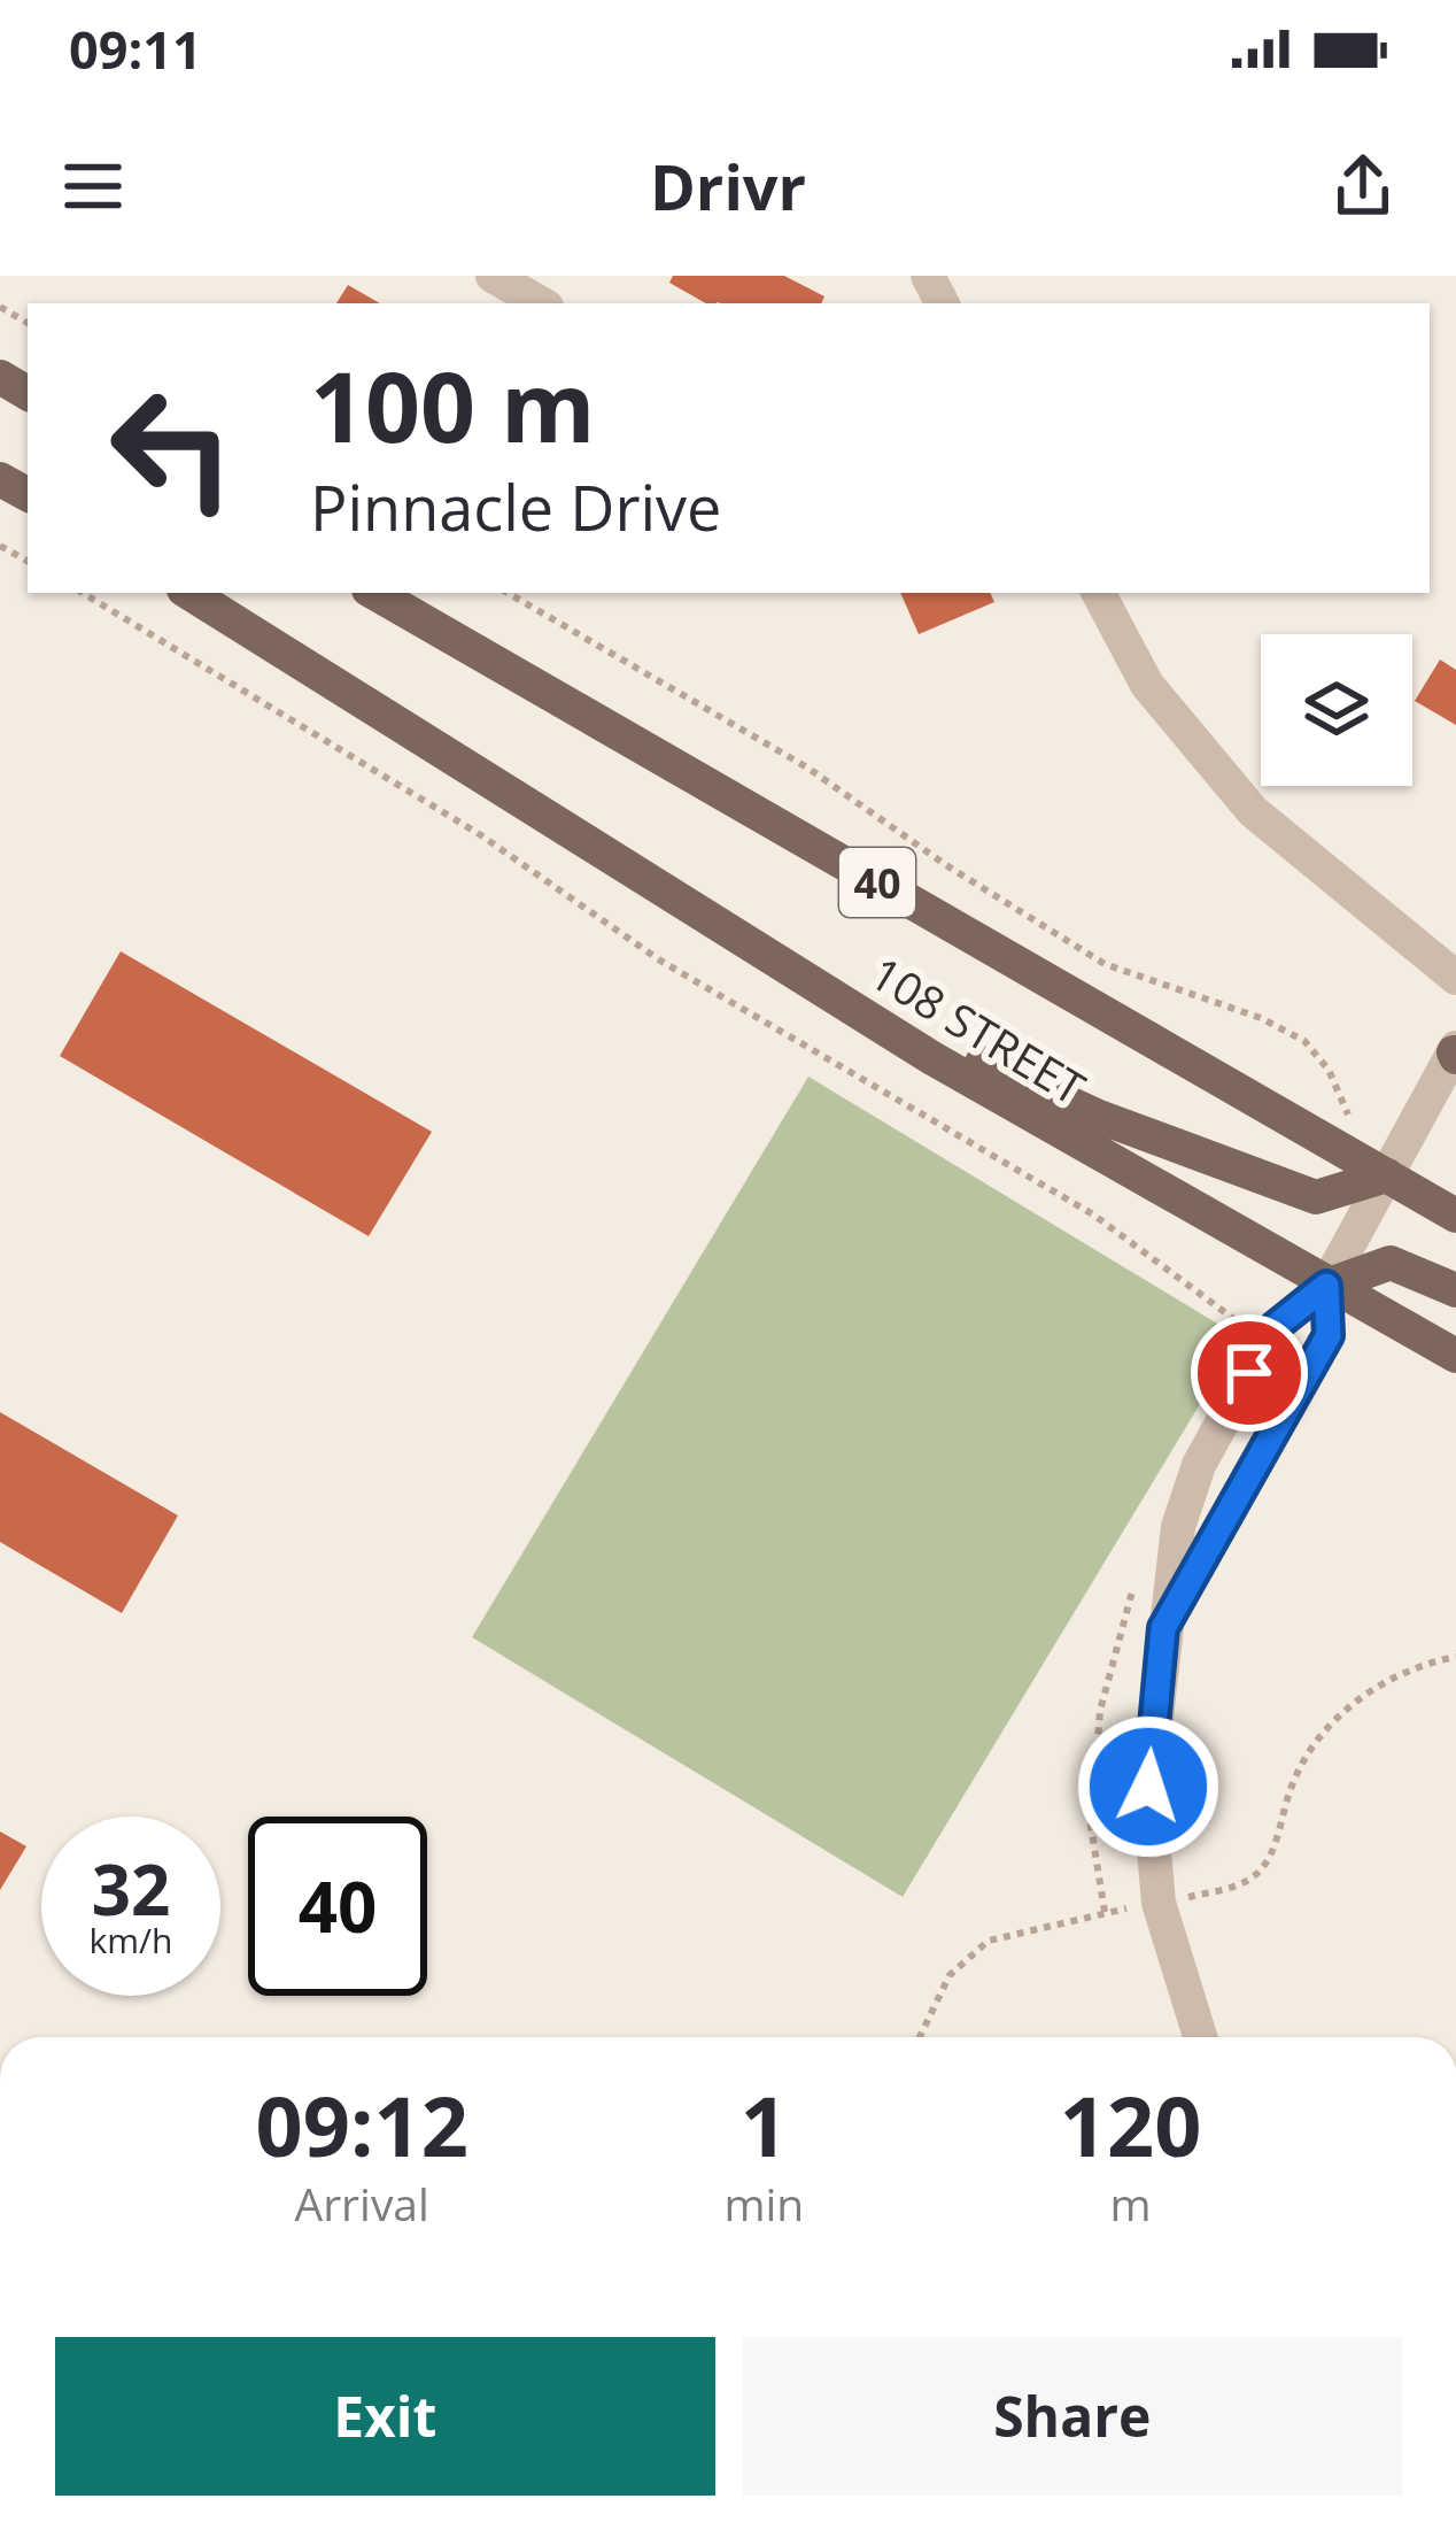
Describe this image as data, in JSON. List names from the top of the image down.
{
  "streets": {
    "main road": ["40", "108 STREET"]
  },
  "page": {
    "status": "09:11",
    "header": "Drivr",
    "turn": ["100 m", "Pinnacle Drive"],
    "speed": "32 km/h",
    "limit": "40",
    "eta": [
      "09:12",
      "Arrival",
      "1",
      "min",
      "120",
      "m"
    ],
    "buttons": ["Exit", "Share"]
  }
}
